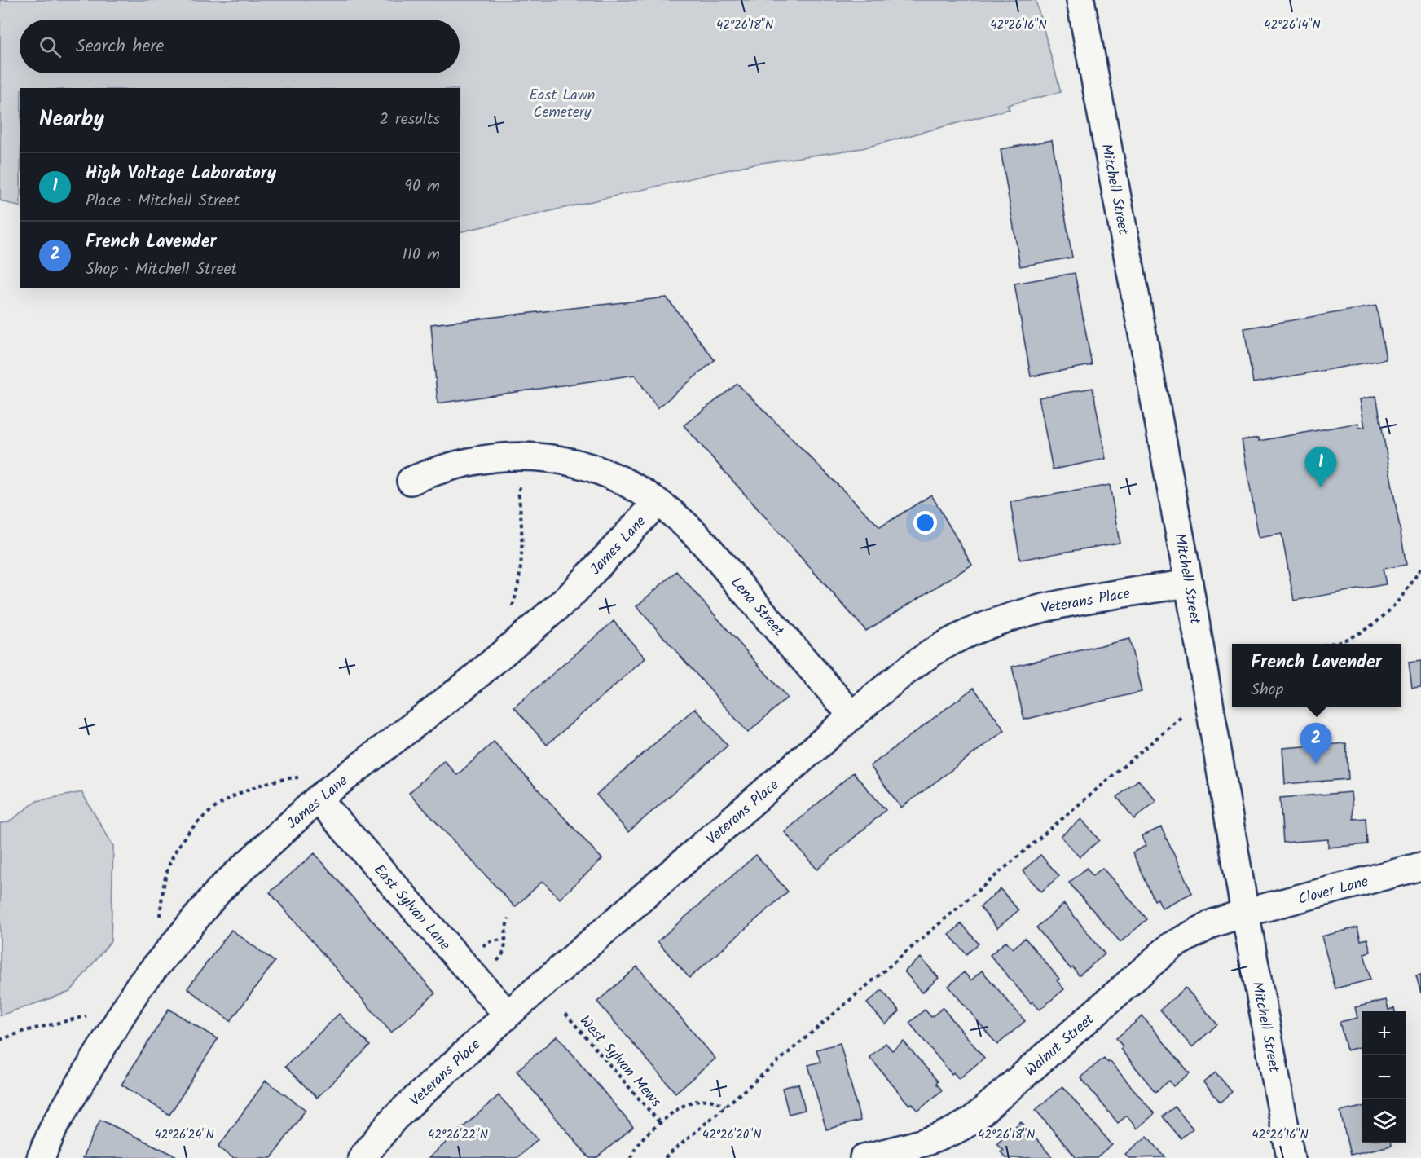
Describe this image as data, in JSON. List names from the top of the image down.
{
  "streets": {
    "street": [
      "Mitchell Street",
      "James Lane",
      "Veterans Place",
      "Lena Street",
      "Clover Lane",
      "East Sylvan Lane",
      "Walnut Street"
    ],
    "path": ["West Sylvan Mews"]
  },
  "crossings": [
    ["Mitchell Street", "Veterans Place"],
    ["Mitchell Street", "Clover Lane"],
    ["Mitchell Street", "Walnut Street"],
    ["James Lane", "Lena Street"],
    ["James Lane", "East Sylvan Lane"],
    ["Veterans Place", "Lena Street"],
    ["Veterans Place", "East Sylvan Lane"],
    ["Clover Lane", "Walnut Street"]
  ],
  "parks": ["East Lawn Cemetery"],
  "page": {
    "search": "Search here",
    "heading": ["Nearby", "2 results"],
    "list": [
      {
        "mark": "1",
        "name": "High Voltage Laboratory",
        "note": "Place · Mitchell Street",
        "value": "90 m"
      },
      {
        "mark": "2",
        "name": "French Lavender",
        "note": "Shop · Mitchell Street",
        "value": "110 m"
      }
    ],
    "pins": ["1", "2"],
    "popup": ["French Lavender", "Shop"],
    "map_buttons": ["+", "−"]
  },
  "coordinates": [
    "42°26'18\"N",
    "42°26'16\"N",
    "42°26'14\"N",
    "42°26'24\"N",
    "42°26'22\"N",
    "42°26'20\"N"
  ]
}
